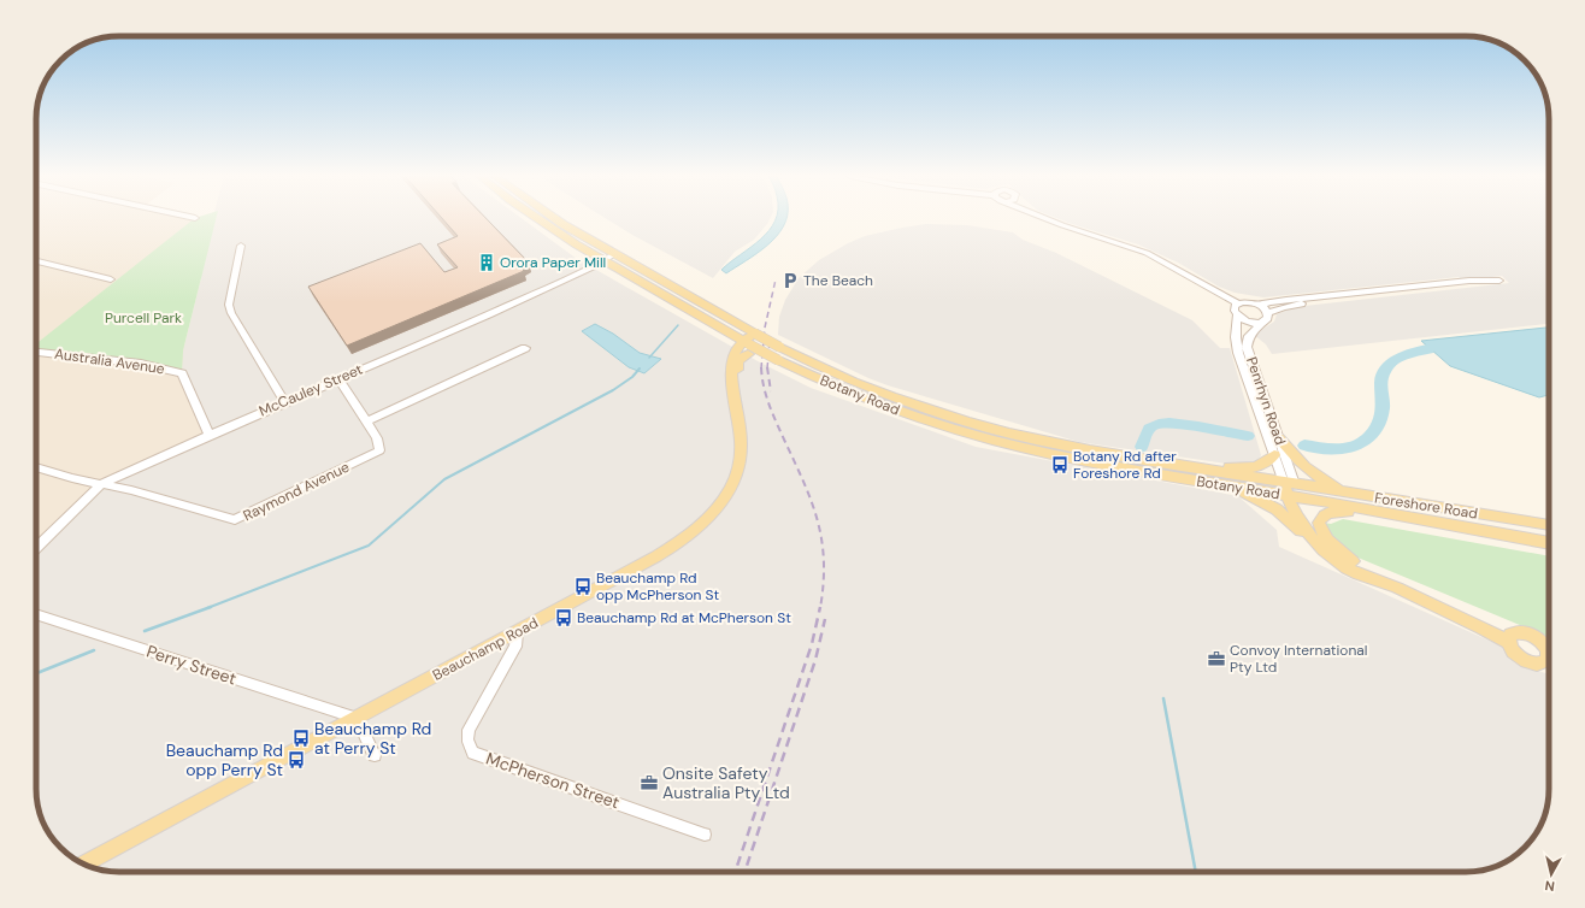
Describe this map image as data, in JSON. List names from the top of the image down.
{
  "streets": {
    "main road": ["Botany Road", "Foreshore Road", "Beauchamp Road"],
    "street": [
      "Australia Avenue",
      "McCauley Street",
      "Penrhyn Road",
      "Raymond Avenue",
      "Perry Street",
      "McPherson Street"
    ]
  },
  "crossings": [
    ["Australia Avenue", "McCauley Street"],
    ["McCauley Street", "Botany Road"],
    ["McCauley Street", "Raymond Avenue"],
    ["Botany Road", "Penrhyn Road"],
    ["Botany Road", "Foreshore Road"],
    ["Botany Road", "Beauchamp Road"],
    ["Penrhyn Road", "Foreshore Road"],
    ["Beauchamp Road", "Perry Street"],
    ["Beauchamp Road", "McPherson Street"]
  ],
  "parks": ["Purcell Park"],
  "places": {
    "building": ["Orora Paper Mill"],
    "parking": ["The Beach"],
    "bus stop": [
      "Botany Rd after Foreshore Rd",
      "Beauchamp Rd opp McPherson St",
      "Beauchamp Rd at McPherson St",
      "Beauchamp Rd at Perry St",
      "Beauchamp Rd opp Perry St"
    ],
    "office": ["Convoy International Pty Ltd", "Onsite Safety Australia Pty Ltd"]
  },
  "north": "bottom"
}
